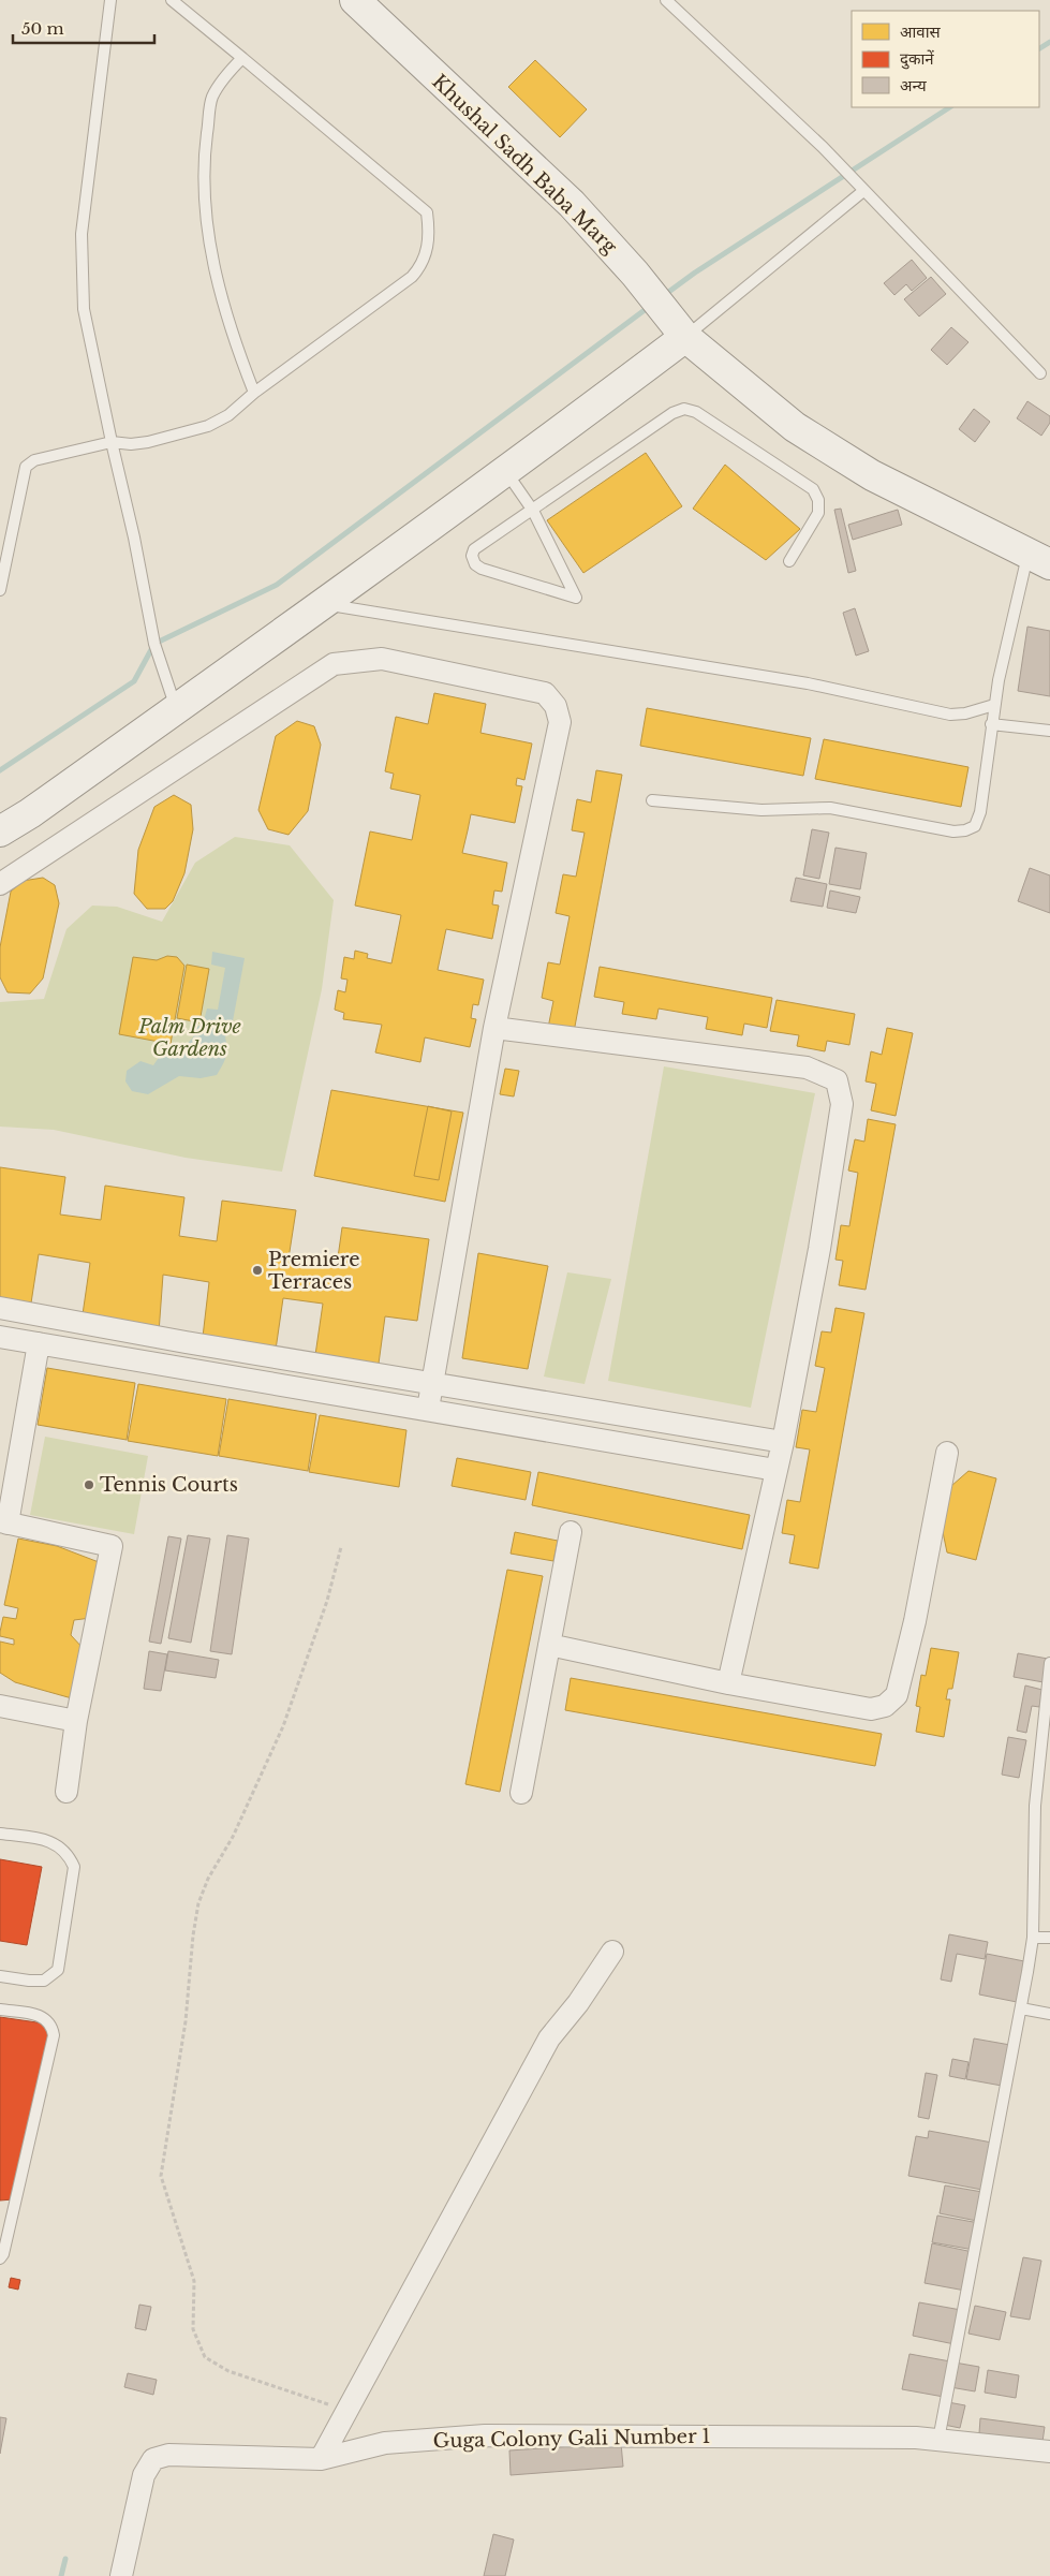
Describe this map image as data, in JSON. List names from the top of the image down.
{
  "streets": {
    "street": ["Khushal Sadh Baba Marg", "Guga Colony Gali Number 1"]
  },
  "parks": ["Palm Drive Gardens"],
  "places": ["Premiere Terraces", "Tennis Courts"],
  "legend": ["आवास", "दुकानें", "अन्य"],
  "scale_bar": "50 m"
}
